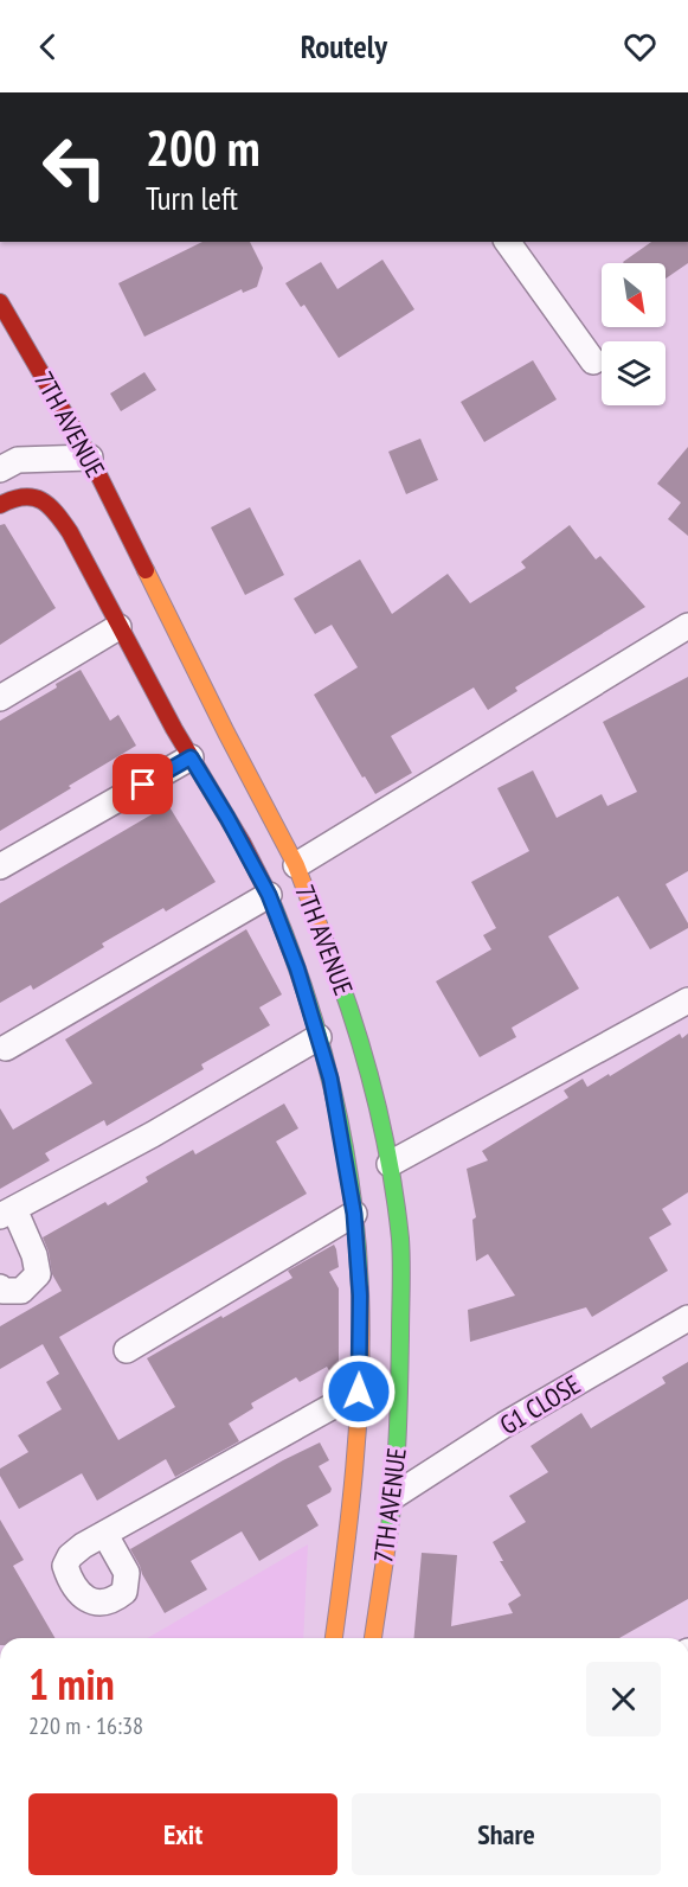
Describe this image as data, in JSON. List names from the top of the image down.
{
  "streets": {
    "main road": ["7TH AVENUE"],
    "street": ["G1 CLOSE"]
  },
  "crossings": [
    ["7TH AVENUE", "G1 CLOSE"]
  ],
  "north": "bottom right",
  "page": {
    "header": "Routely",
    "turn": ["200 m", "Turn left"],
    "heading": ["1 min", "220 m · 16:38"],
    "buttons": ["Exit", "Share"]
  }
}
